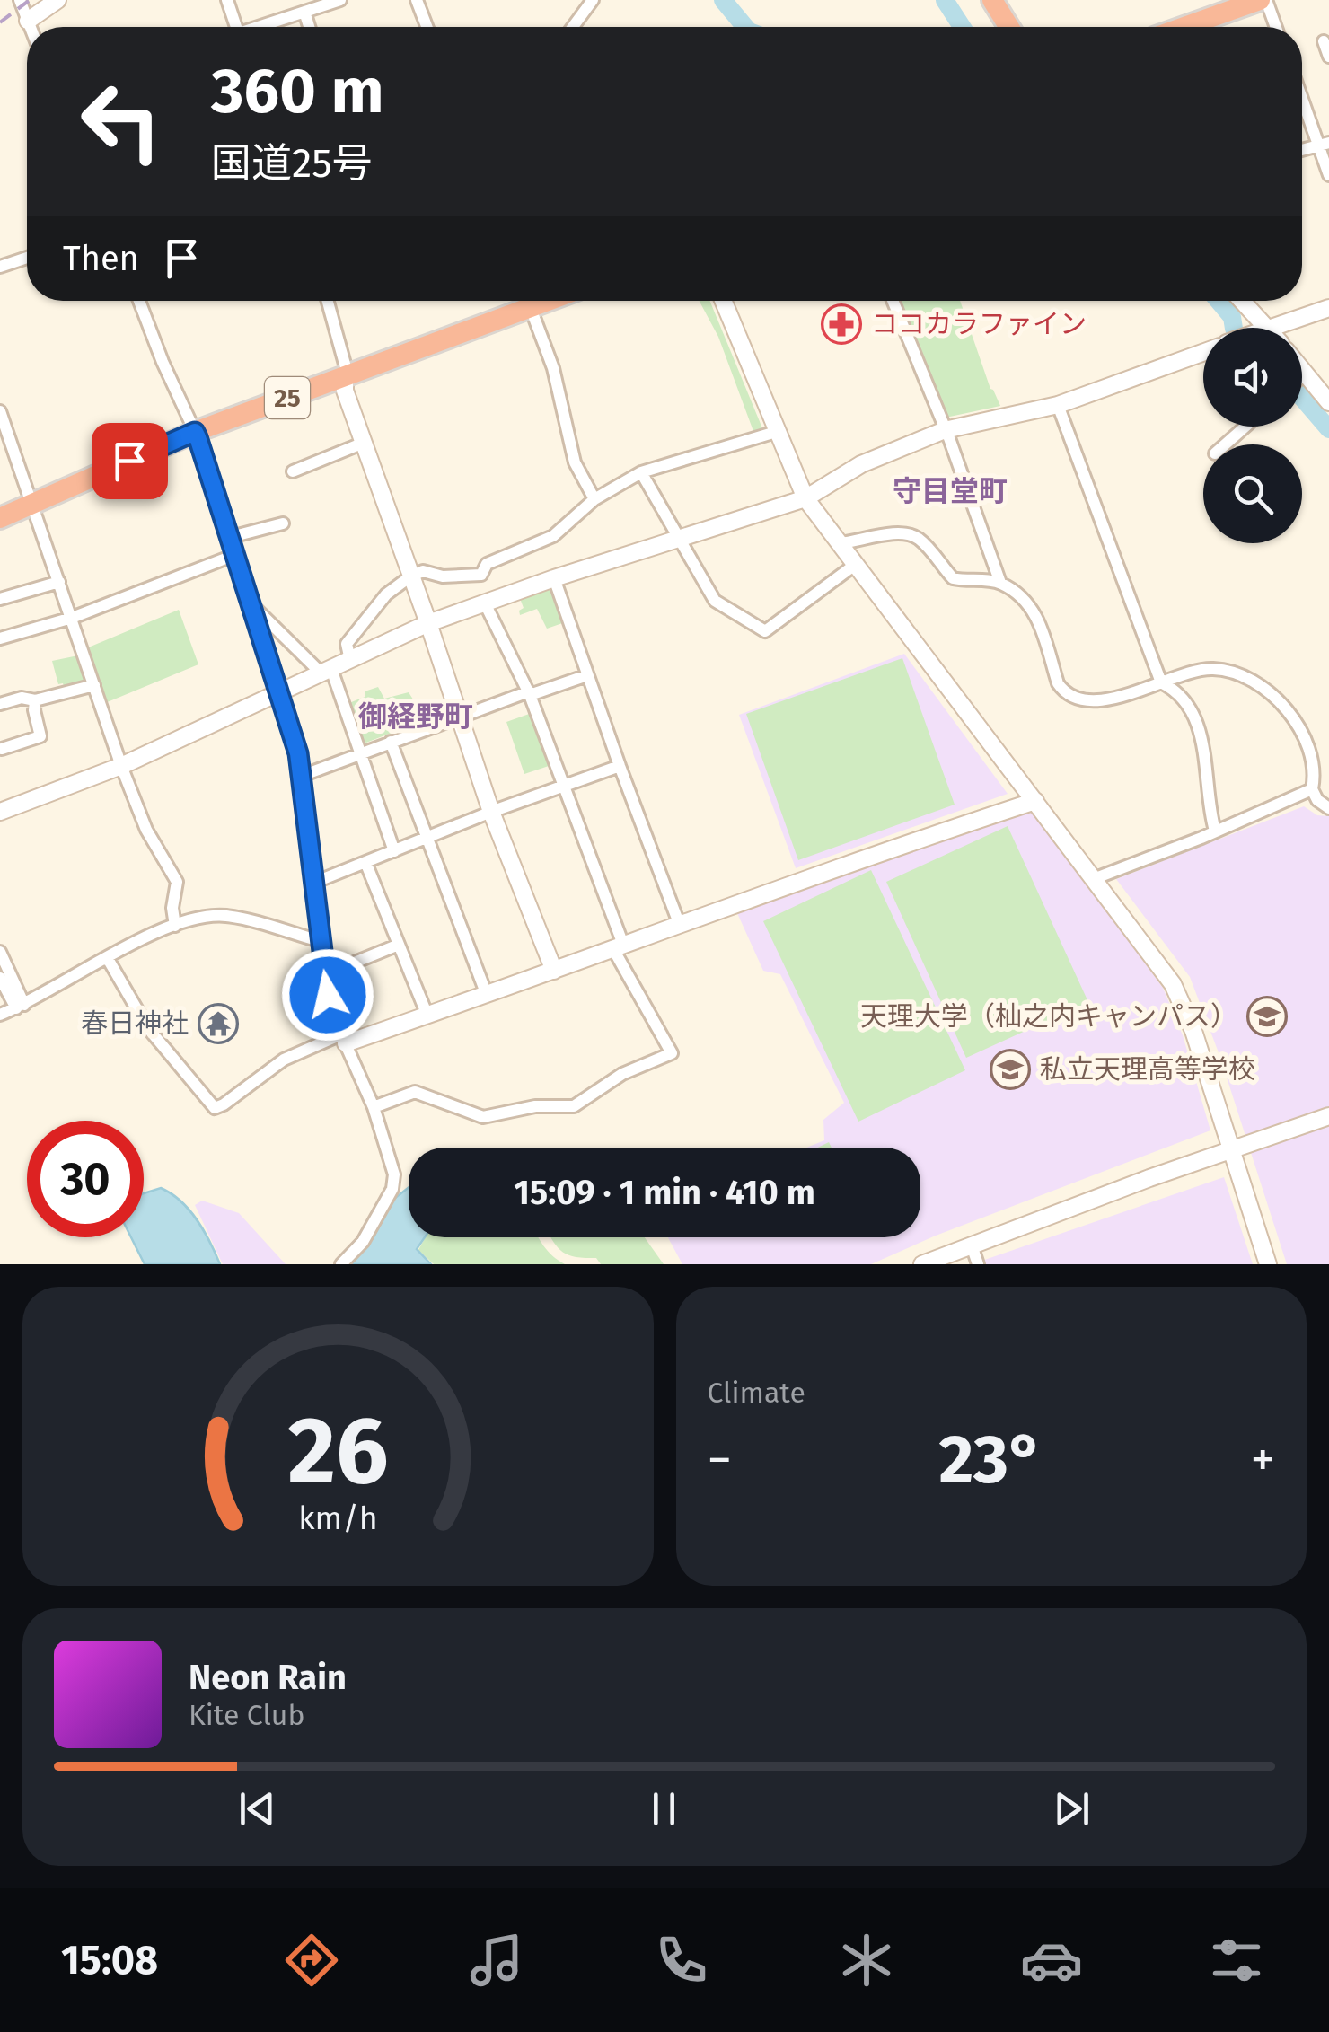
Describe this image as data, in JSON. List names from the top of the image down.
{
  "streets": {
    "highway": ["25"]
  },
  "districts": ["守目堂町", "御経野町"],
  "places": {
    "pharmacy": ["ココカラファイン"],
    "school or university": ["天理大学（杣之内キャンパス）", "私立天理高等学校"],
    "temple": ["春日神社"]
  },
  "page": {
    "turn": ["360 m", "国道25号"],
    "then": "Then",
    "limit": "30",
    "trip": "15:09 · 1 min · 410 m",
    "tile": "Climate",
    "heat": ["−", "23°", "+"],
    "song": ["Neon Rain", "Kite Club"],
    "tabs": "15:08",
    "gauge": ["26", "km/h"]
  }
}
